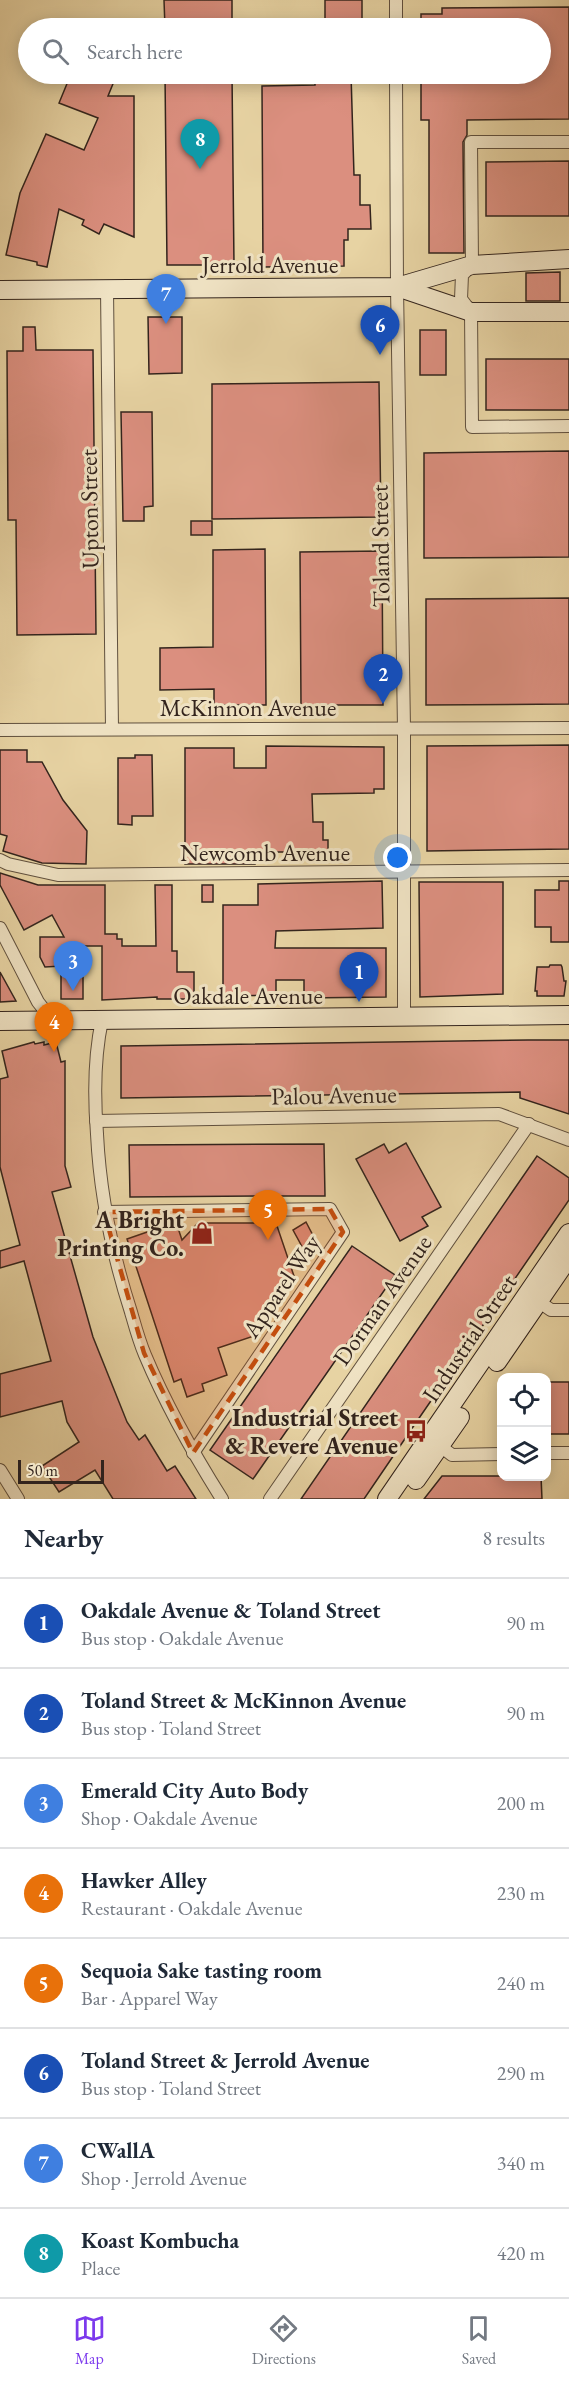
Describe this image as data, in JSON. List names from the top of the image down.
{
  "streets": {
    "street": [
      "Jerrold Avenue",
      "Upton Street",
      "Toland Street",
      "McKinnon Avenue",
      "Newcomb Avenue",
      "Oakdale Avenue",
      "Palou Avenue",
      "Apparel Way",
      "Dorman Avenue",
      "Industrial Street"
    ]
  },
  "crossings": [
    ["Jerrold Avenue", "Upton Street"],
    ["Jerrold Avenue", "Toland Street"],
    ["Upton Street", "McKinnon Avenue"],
    ["Toland Street", "McKinnon Avenue"],
    ["Toland Street", "Newcomb Avenue"],
    ["Toland Street", "Oakdale Avenue"],
    ["Palou Avenue", "Dorman Avenue"]
  ],
  "places": {
    "shop": ["A Bright Printing Co."],
    "bus stop": ["Industrial Street & Revere Avenue"]
  },
  "scale_bar": "50 m",
  "page": {
    "search": "Search here",
    "pins": [
      "8",
      "7",
      "6",
      "2",
      "3",
      "1",
      "4",
      "5"
    ],
    "scale": "50 m",
    "heading": ["Nearby", "8 results"],
    "list": [
      {
        "mark": "1",
        "name": "Oakdale Avenue & Toland Street",
        "note": "Bus stop · Oakdale Avenue",
        "value": "90 m"
      },
      {
        "mark": "2",
        "name": "Toland Street & McKinnon Avenue",
        "note": "Bus stop · Toland Street",
        "value": "90 m"
      },
      {
        "mark": "3",
        "name": "Emerald City Auto Body",
        "note": "Shop · Oakdale Avenue",
        "value": "200 m"
      },
      {
        "mark": "4",
        "name": "Hawker Alley",
        "note": "Restaurant · Oakdale Avenue",
        "value": "230 m"
      },
      {
        "mark": "5",
        "name": "Sequoia Sake tasting room",
        "note": "Bar · Apparel Way",
        "value": "240 m"
      },
      {
        "mark": "6",
        "name": "Toland Street & Jerrold Avenue",
        "note": "Bus stop · Toland Street",
        "value": "290 m"
      },
      {
        "mark": "7",
        "name": "CWallA",
        "note": "Shop · Jerrold Avenue",
        "value": "340 m"
      },
      {
        "mark": "8",
        "name": "Koast Kombucha",
        "note": "Place",
        "value": "420 m"
      }
    ],
    "nav": ["Map", "Directions", "Saved"]
  }
}
